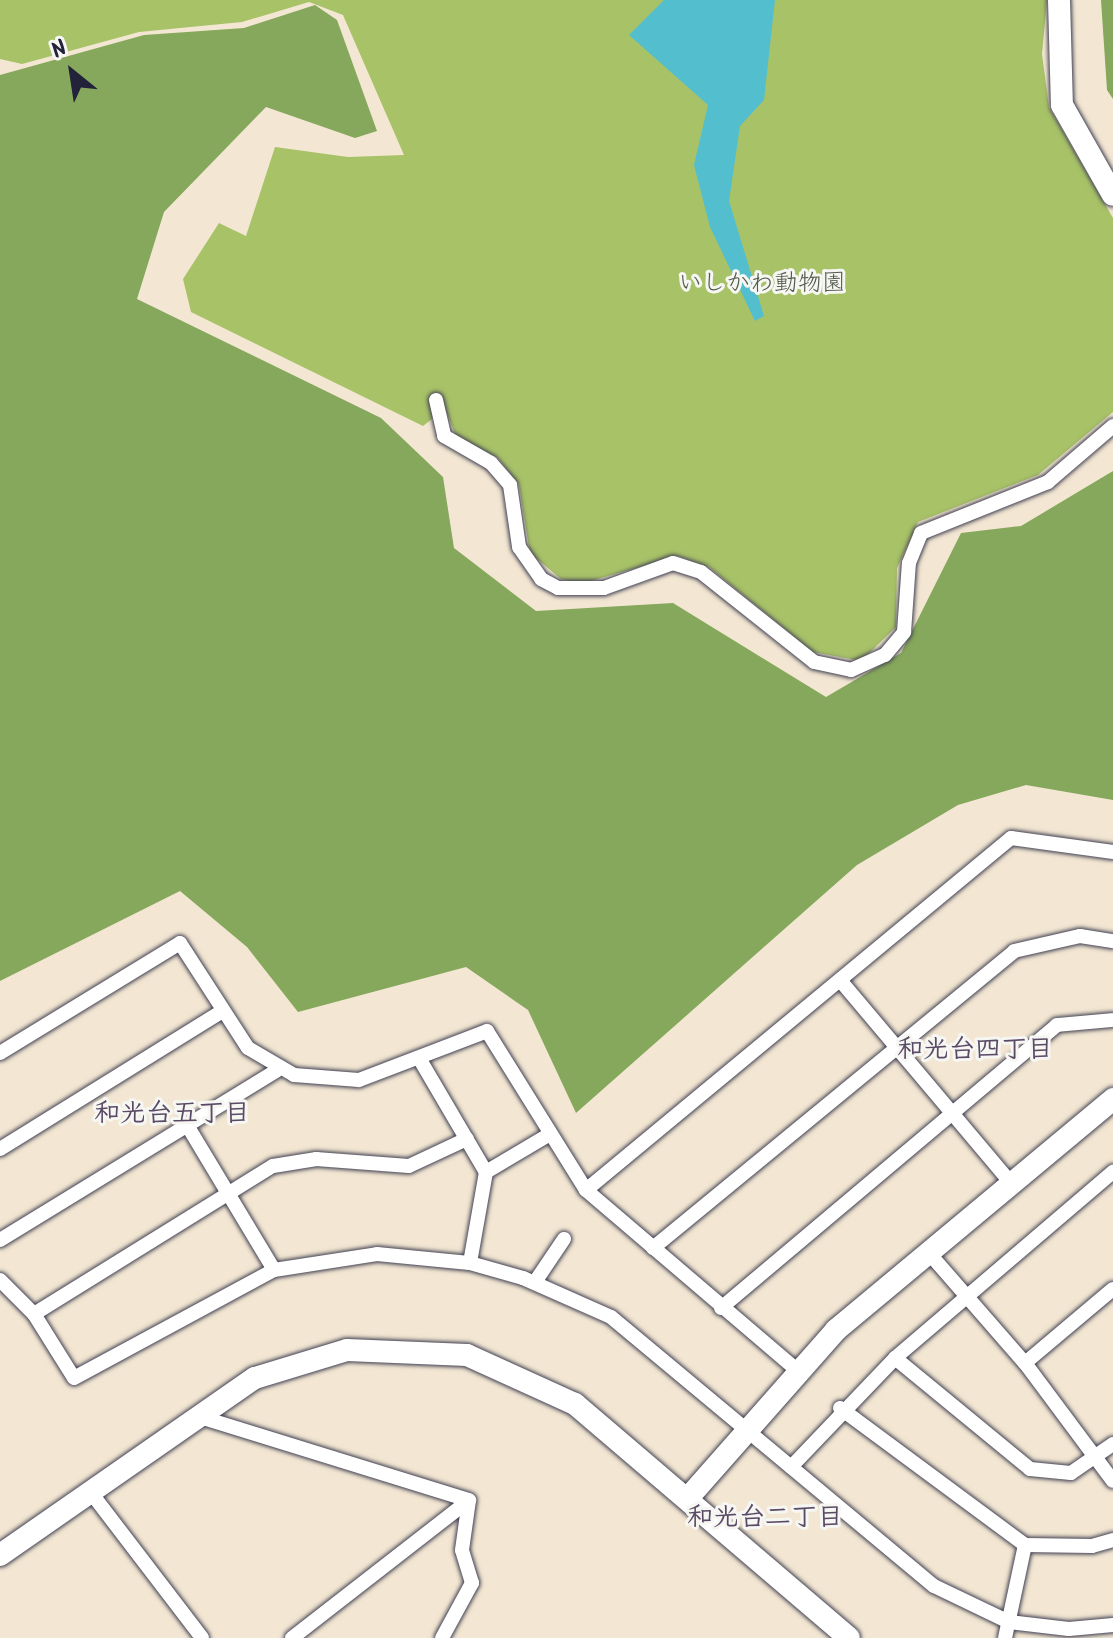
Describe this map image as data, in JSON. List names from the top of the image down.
{
  "districts": ["和光台四丁目", "和光台五丁目", "和光台二丁目"],
  "parks": ["いしかわ動物園"],
  "north": "top left"
}
